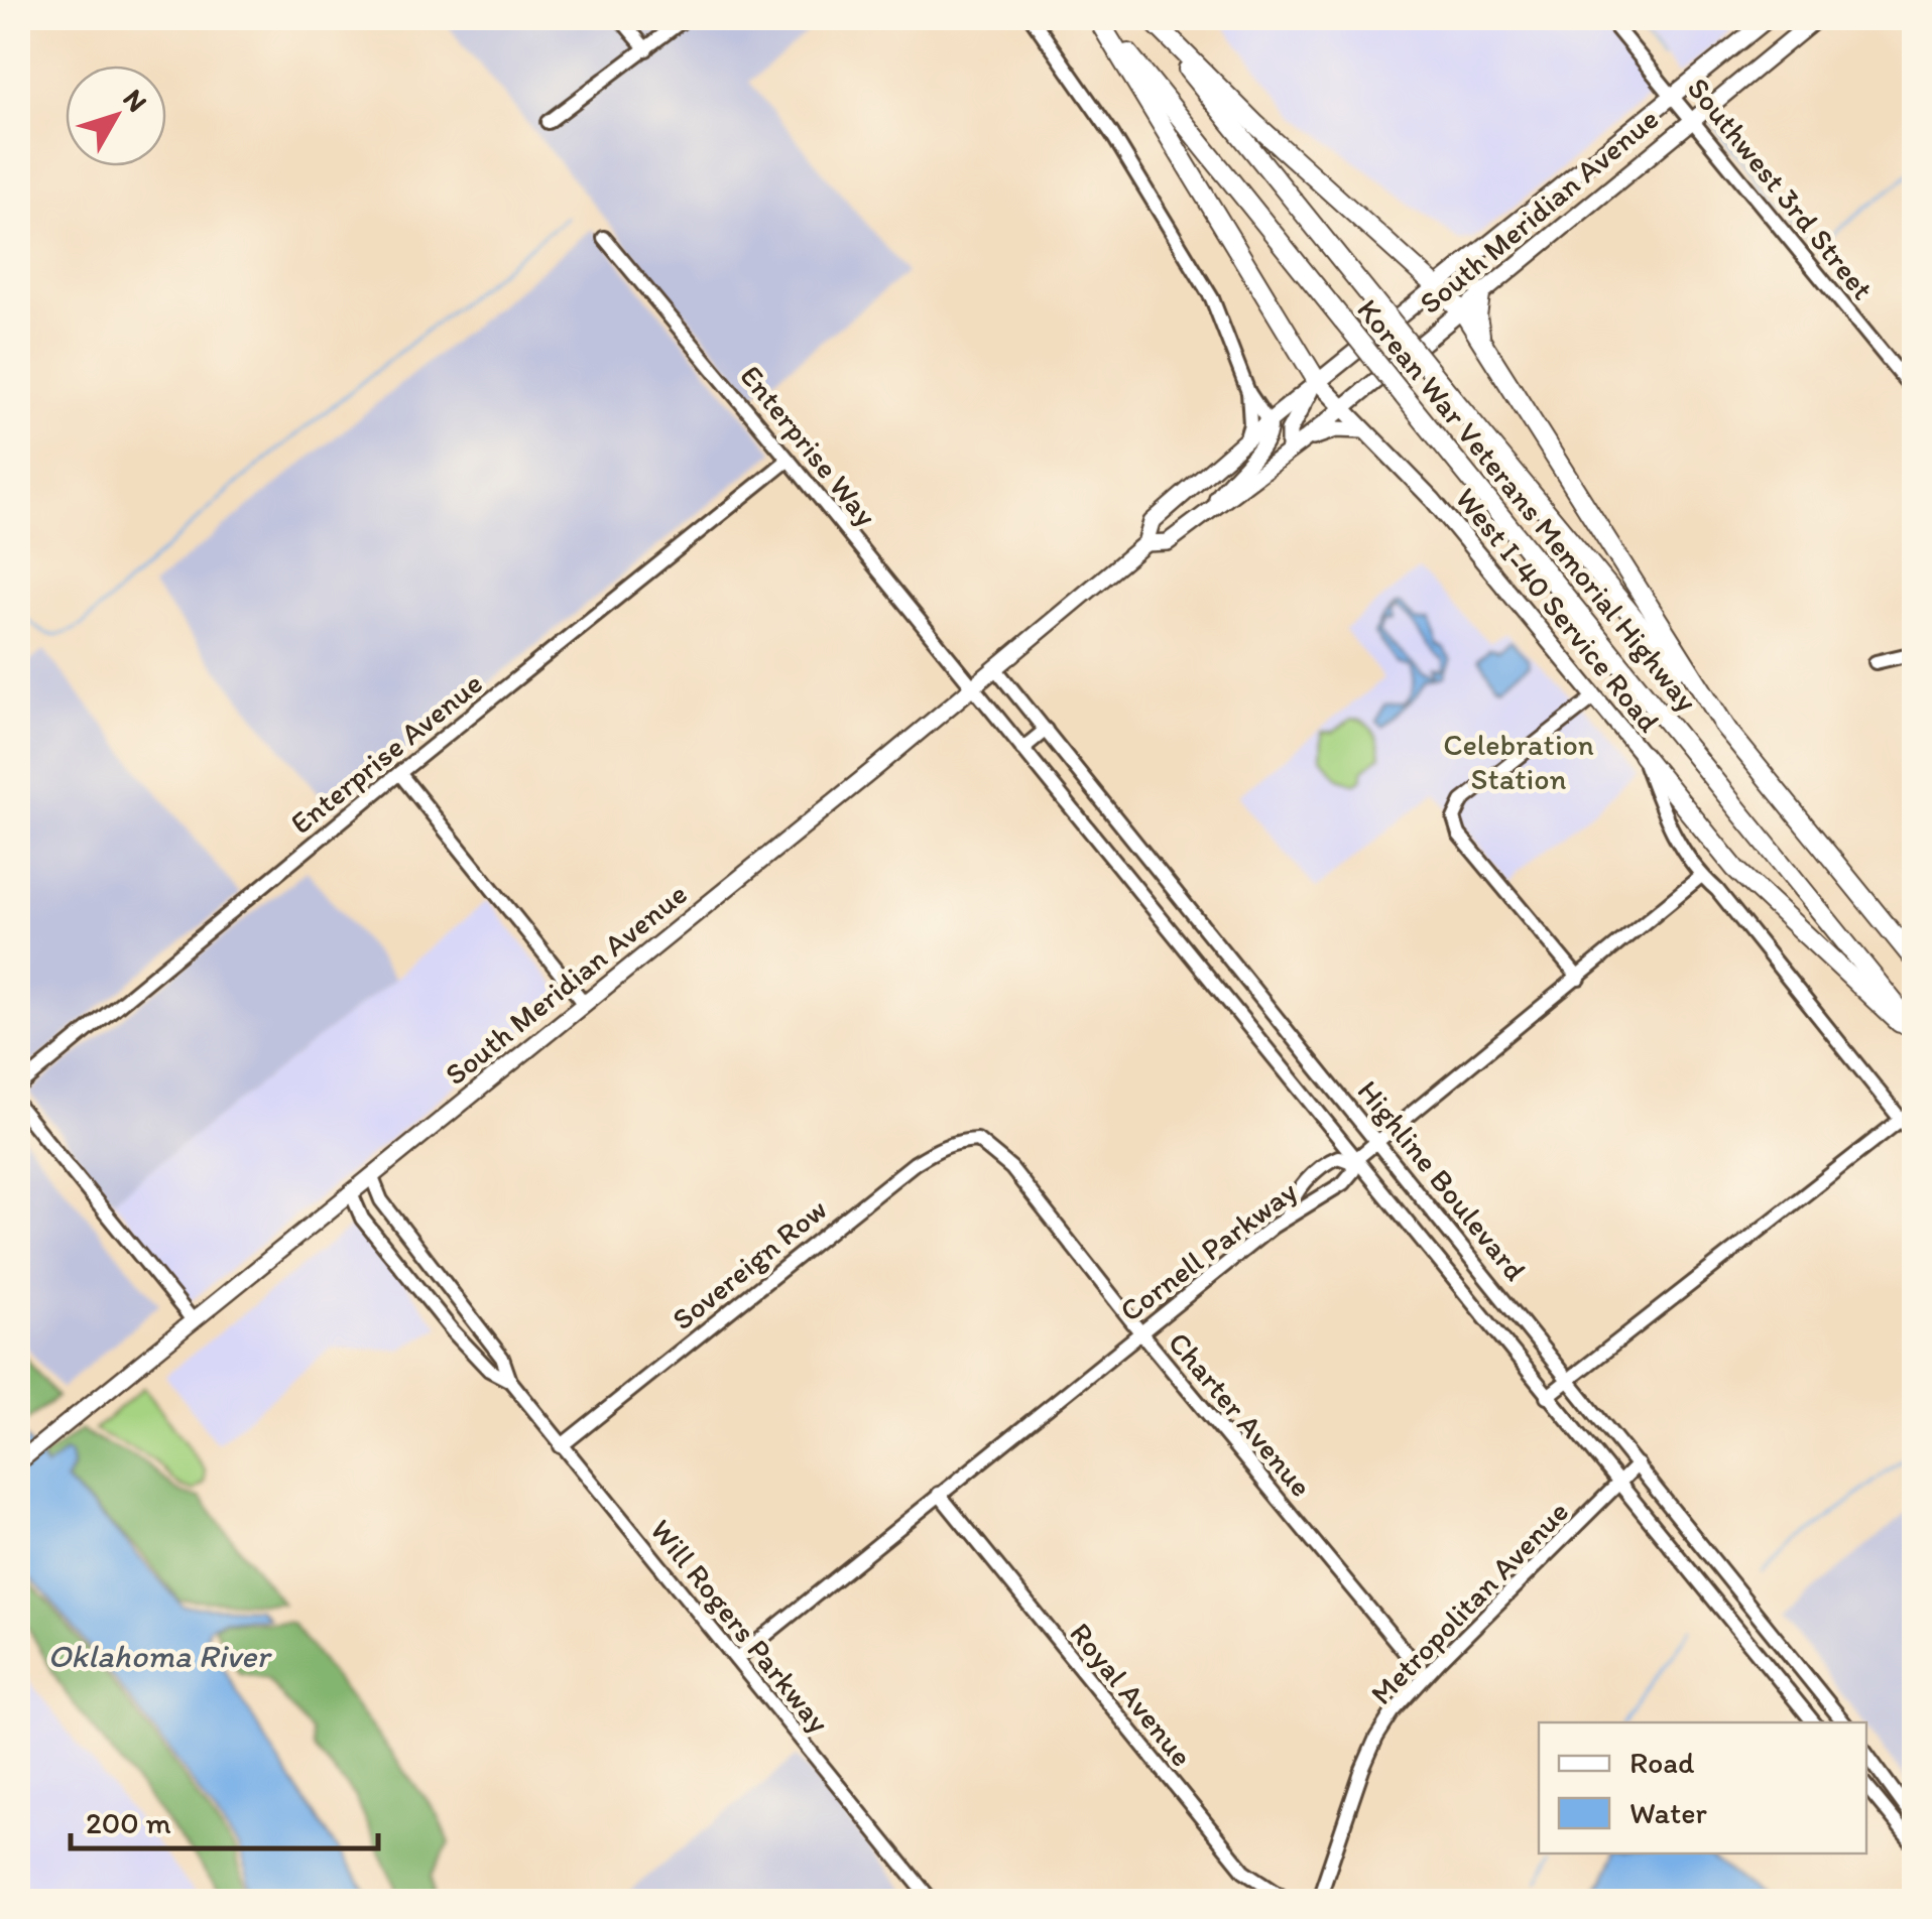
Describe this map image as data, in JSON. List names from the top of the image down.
{
  "streets": {
    "highway": ["Korean War Veterans Memorial Highway"],
    "main road": ["South Meridian Avenue", "West I-40 Service Road"],
    "street": [
      "Southwest 3rd Street",
      "Enterprise Way",
      "Enterprise Avenue",
      "Highline Boulevard",
      "Cornell Parkway",
      "Sovereign Row",
      "Charter Avenue",
      "Metropolitan Avenue",
      "Will Rogers Parkway",
      "Royal Avenue"
    ]
  },
  "crossings": [
    ["Southwest 3rd Street", "South Meridian Avenue"],
    ["South Meridian Avenue", "Enterprise Way"],
    ["South Meridian Avenue", "West I-40 Service Road"],
    ["South Meridian Avenue", "Highline Boulevard"],
    ["South Meridian Avenue", "Will Rogers Parkway"],
    ["Enterprise Way", "Enterprise Avenue"],
    ["Enterprise Way", "Highline Boulevard"],
    ["West I-40 Service Road", "Cornell Parkway"],
    ["Highline Boulevard", "Cornell Parkway"],
    ["Highline Boulevard", "Metropolitan Avenue"],
    ["Cornell Parkway", "Charter Avenue"],
    ["Cornell Parkway", "Will Rogers Parkway"],
    ["Cornell Parkway", "Royal Avenue"],
    ["Sovereign Row", "Charter Avenue"],
    ["Sovereign Row", "Will Rogers Parkway"],
    ["Charter Avenue", "Metropolitan Avenue"]
  ],
  "water": ["Oklahoma River"],
  "parks": ["Celebration Station"],
  "legend": ["Road", "Water"],
  "scale_bar": "200 m",
  "north": "top right"
}
